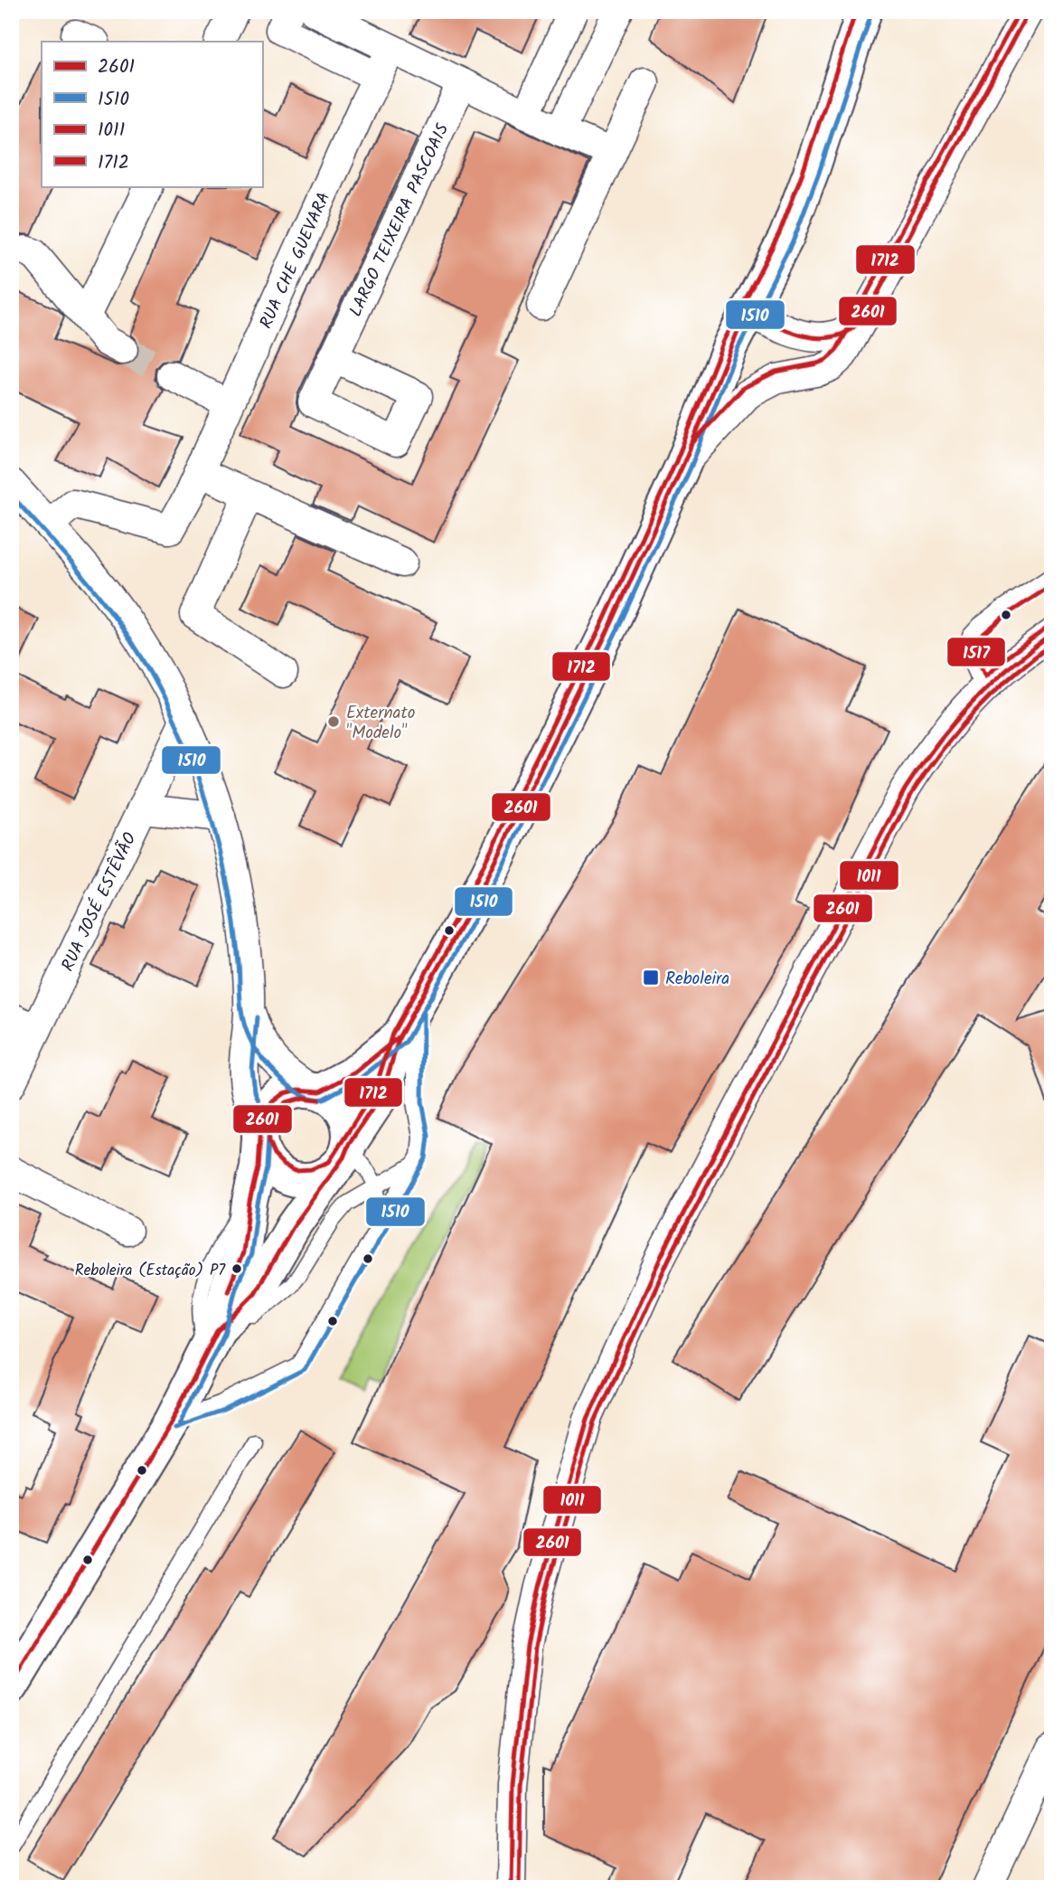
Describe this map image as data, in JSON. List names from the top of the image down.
{
  "streets": {
    "street": ["LARGO TEIXEIRA PASCOAIS", "RUA CHE GUEVARA", "RUA JOSÉ ESTÊVÃO"]
  },
  "places": {
    "other": ["Externato \"Modelo\"", "Reboleira (Estação) P7"],
    "transit": ["Reboleira"]
  },
  "lines": [
    "transit line 2601",
    "transit line 1712",
    "transit line 1510",
    "transit line 1517",
    "transit line 1011"
  ],
  "legend": [
    "2601",
    "1510",
    "1011",
    "1712"
  ]
}
